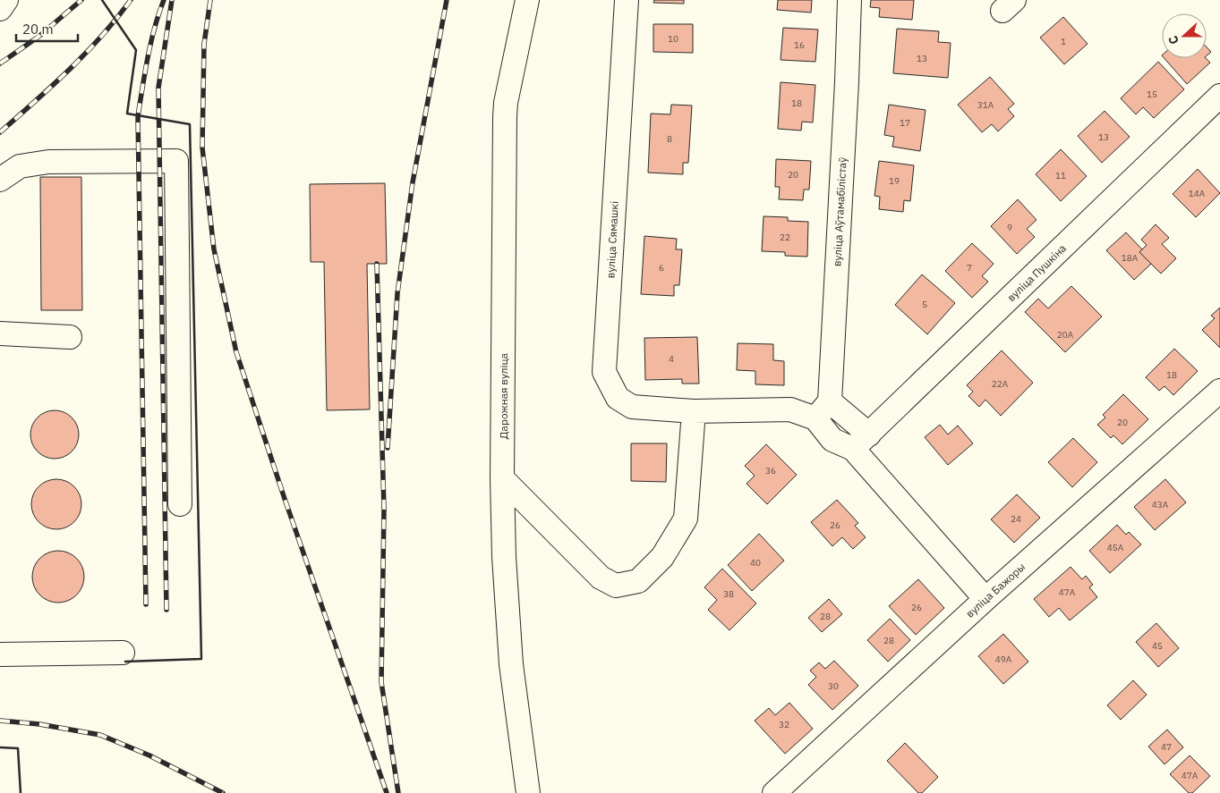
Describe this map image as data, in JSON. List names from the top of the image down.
{
  "streets": {
    "street": [
      "вуліца Аўтамабілістаў",
      "вуліца Сямашкі",
      "вуліца Пушкіна",
      "Дарожная вуліца",
      "вуліца Бажоры"
    ]
  },
  "crossings": [
    ["вуліца Аўтамабілістаў", "вуліца Сямашкі"]
  ],
  "house_numbers": [
    "10",
    "1",
    "16",
    "13",
    "15",
    "18",
    "31А",
    "17",
    "13",
    "8",
    "20",
    "11",
    "19",
    "14А",
    "9",
    "22",
    "18А",
    "6",
    "7",
    "5",
    "20А",
    "4",
    "18",
    "22А",
    "20",
    "36",
    "43А",
    "24",
    "26",
    "45А",
    "40",
    "47А",
    "38",
    "26",
    "28",
    "28",
    "45",
    "49А",
    "30",
    "32",
    "47",
    "47А"
  ],
  "scale_bar": "20 m",
  "north": "left"
}
